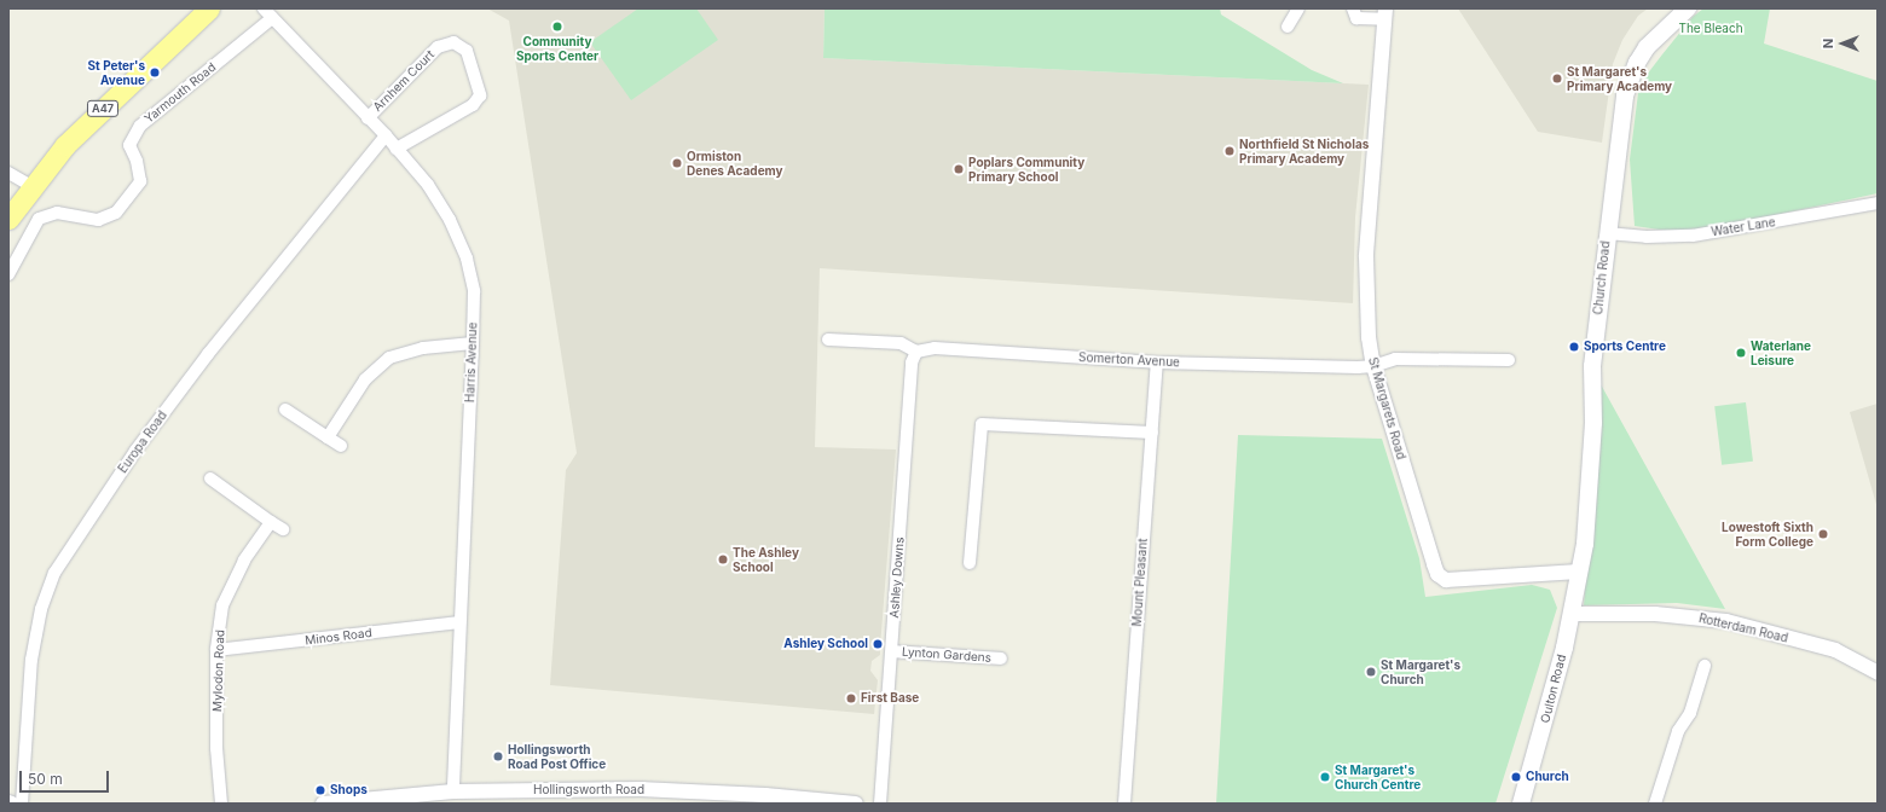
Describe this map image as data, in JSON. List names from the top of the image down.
{
  "streets": {
    "highway": ["A47"],
    "main road": ["Church Road", "Oulton Road"],
    "street": [
      "Arnhem Court",
      "Yarmouth Road",
      "Water Lane",
      "Somerton Avenue",
      "Harris Avenue",
      "St Margarets Road",
      "Europa Road",
      "Ashley Downs",
      "Mount Pleasant",
      "Rotterdam Road",
      "Minos Road",
      "Lynton Gardens",
      "Mylodon Road",
      "Hollingsworth Road"
    ]
  },
  "crossings": [
    ["Arnhem Court", "Harris Avenue"],
    ["Yarmouth Road", "Harris Avenue"],
    ["Water Lane", "Church Road"],
    ["Church Road", "St Margarets Road"],
    ["Church Road", "Oulton Road"],
    ["Somerton Avenue", "St Margarets Road"],
    ["Somerton Avenue", "Ashley Downs"],
    ["Somerton Avenue", "Mount Pleasant"],
    ["Harris Avenue", "Europa Road"],
    ["Harris Avenue", "Minos Road"],
    ["Harris Avenue", "Hollingsworth Road"],
    ["St Margarets Road", "Oulton Road"],
    ["Ashley Downs", "Lynton Gardens"],
    ["Rotterdam Road", "Oulton Road"],
    ["Minos Road", "Mylodon Road"]
  ],
  "parks": ["The Bleach"],
  "places": [
    "Community Sports Center",
    "St Peter's Avenue",
    "St Margaret's Primary Academy",
    "Northfield St Nicholas Primary Academy",
    "Ormiston Denes Academy",
    "Poplars Community Primary School",
    "Sports Centre",
    "Waterlane Leisure",
    "Lowestoft Sixth Form College",
    "The Ashley School",
    "Ashley School",
    "St Margaret's Church",
    "First Base",
    "Hollingsworth Road Post Office",
    "St Margaret's Church Centre",
    "Church",
    "Shops"
  ],
  "scale_bar": "50 m",
  "north": "left"
}
